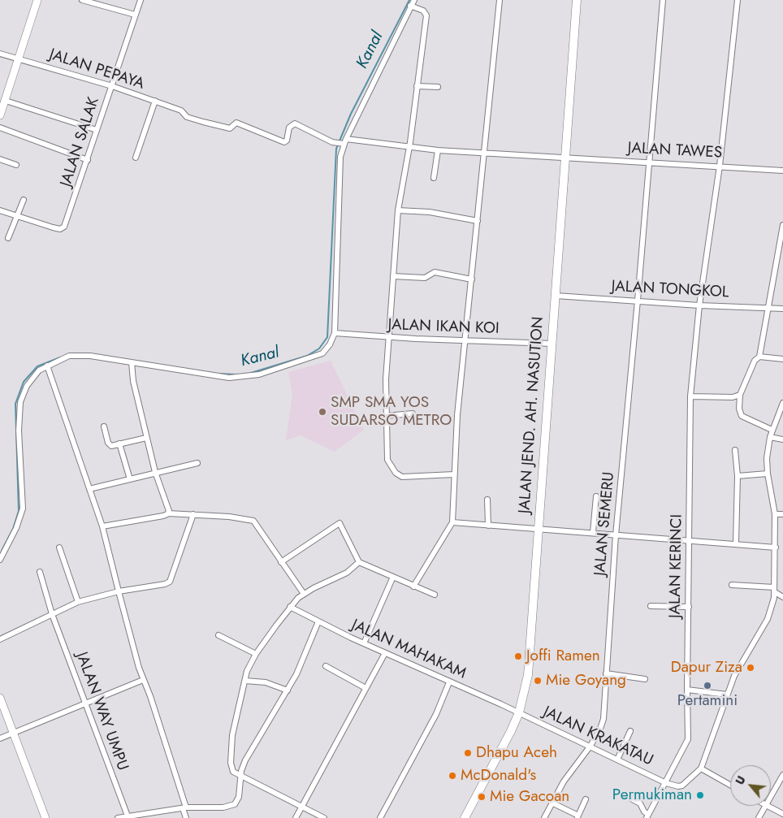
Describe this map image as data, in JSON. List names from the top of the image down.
{
  "streets": {
    "highway": ["JALAN JEND. AH. NASUTION"],
    "street": [
      "JALAN PEPAYA",
      "JALAN SALAK",
      "JALAN TAWES",
      "JALAN TONGKOL",
      "JALAN IKAN KOI",
      "JALAN SEMERU",
      "JALAN KERINCI",
      "JALAN MAHAKAM",
      "JALAN WAY UMPU",
      "JALAN KRAKATAU"
    ]
  },
  "crossings": [
    ["JALAN PEPAYA", "JALAN SALAK"],
    ["JALAN PEPAYA", "JALAN TAWES"],
    ["JALAN TAWES", "JALAN JEND. AH. NASUTION"],
    ["JALAN TAWES", "JALAN SEMERU"],
    ["JALAN TAWES", "JALAN KERINCI"],
    ["JALAN TONGKOL", "JALAN JEND. AH. NASUTION"],
    ["JALAN TONGKOL", "JALAN SEMERU"],
    ["JALAN TONGKOL", "JALAN KERINCI"],
    ["JALAN IKAN KOI", "JALAN JEND. AH. NASUTION"],
    ["JALAN JEND. AH. NASUTION", "JALAN MAHAKAM"],
    ["JALAN JEND. AH. NASUTION", "JALAN KRAKATAU"],
    ["JALAN SEMERU", "JALAN KRAKATAU"],
    ["JALAN KERINCI", "JALAN KRAKATAU"],
    ["JALAN MAHAKAM", "JALAN KRAKATAU"]
  ],
  "water": ["Kanal"],
  "places": [
    "SMP SMA YOS SUDARSO METRO",
    "Joffi Ramen",
    "Dapur Ziza",
    "Mie Goyang",
    "Pertamini",
    "Dhapu Aceh",
    "McDonald's",
    "Permukiman",
    "Mie Gacoan"
  ],
  "north": "top left"
}
